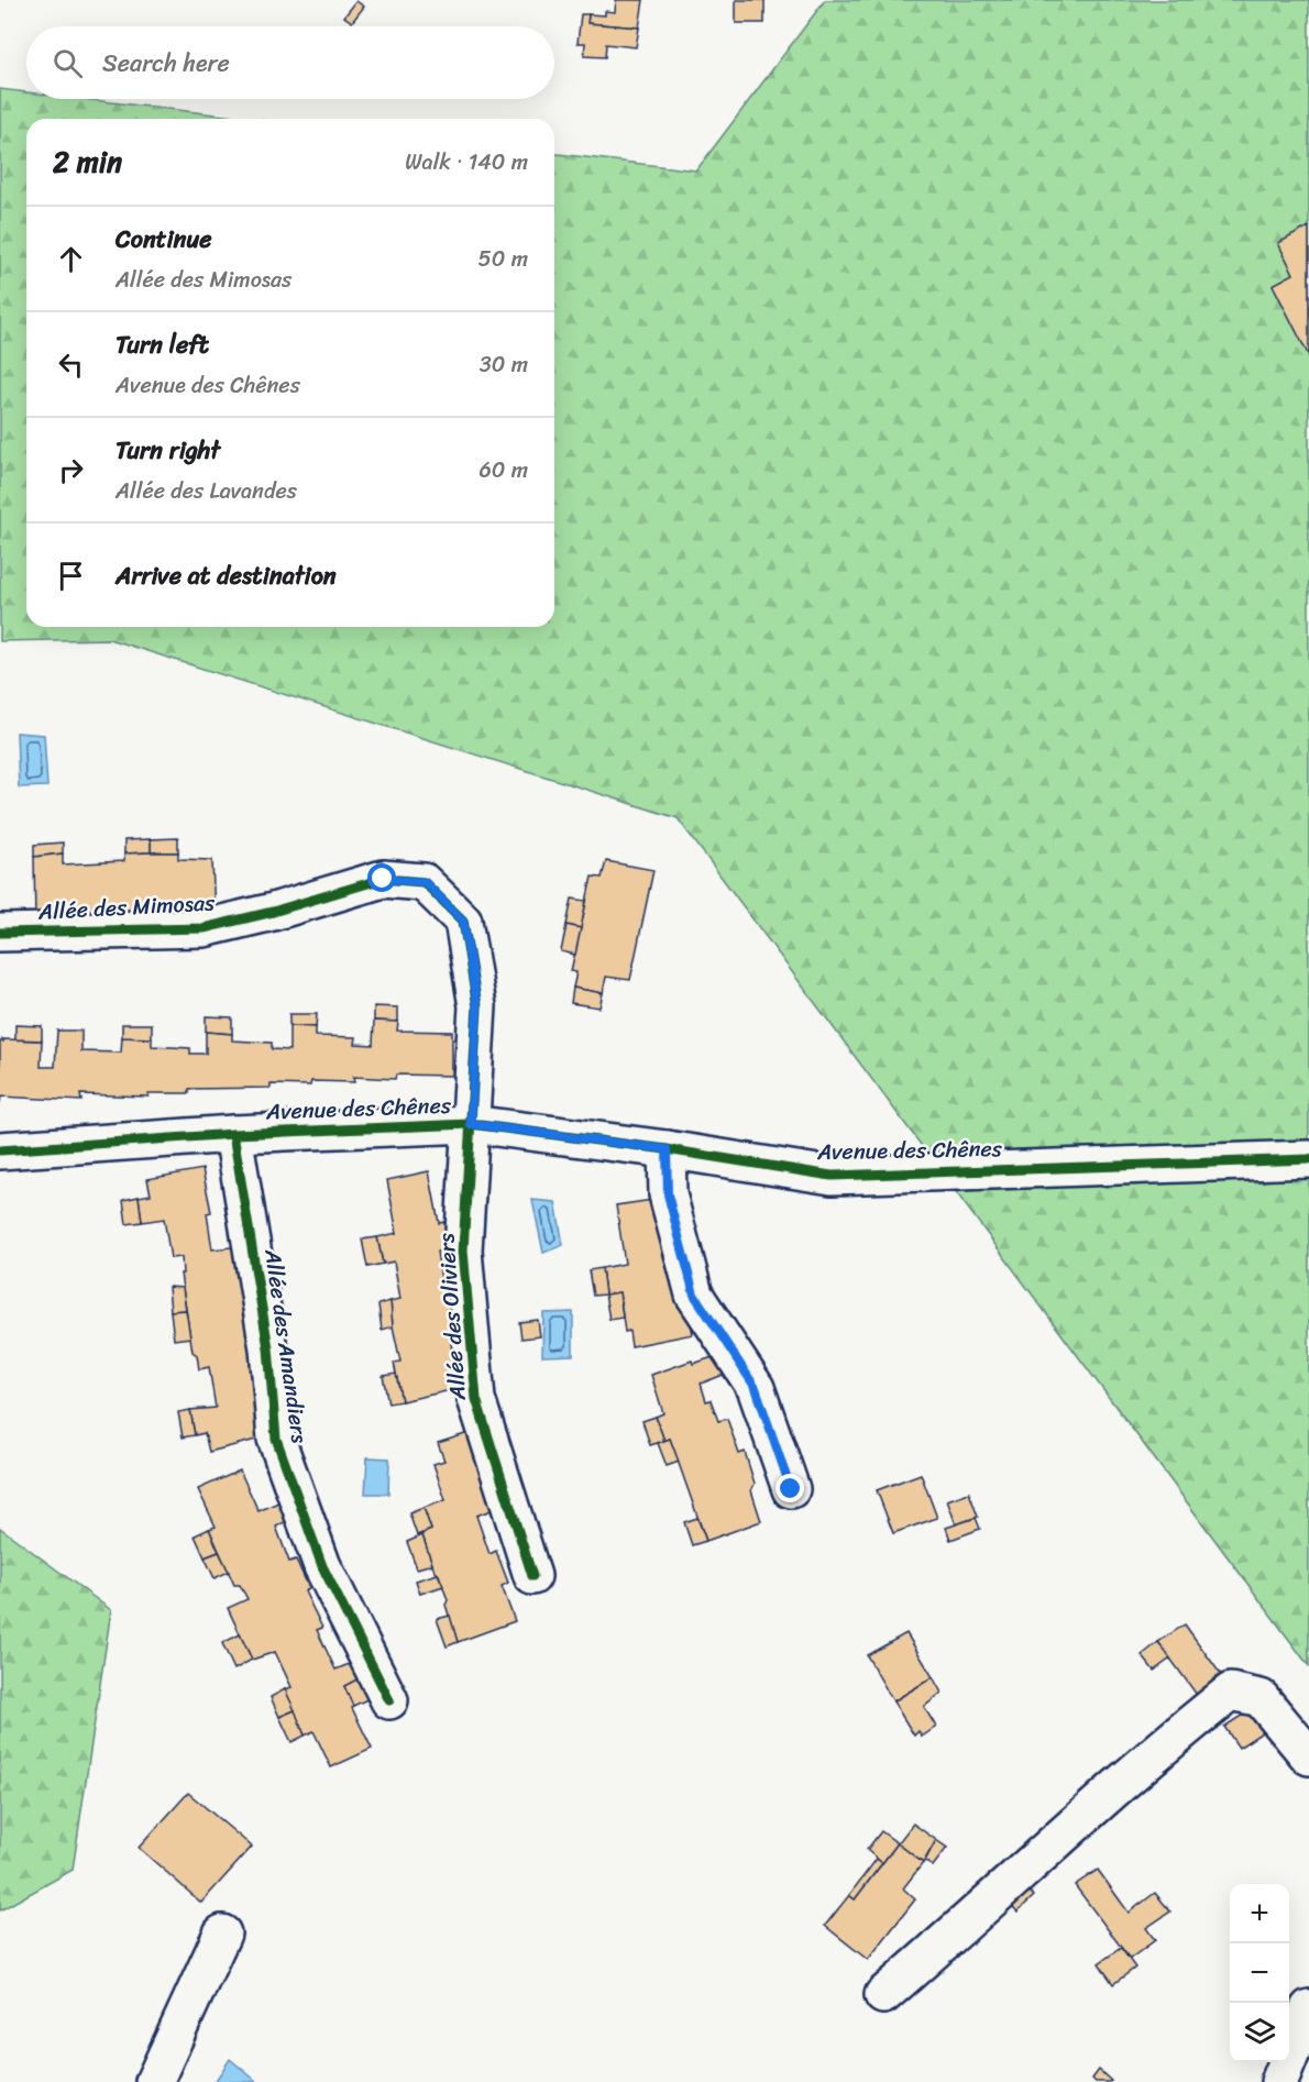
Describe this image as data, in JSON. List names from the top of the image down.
{
  "streets": {
    "street": [
      "Allée des Mimosas",
      "Avenue des Chênes",
      "Allée des Oliviers",
      "Allée des Amandiers"
    ]
  },
  "crossings": [
    ["Allée des Mimosas", "Avenue des Chênes"],
    ["Allée des Mimosas", "Allée des Oliviers"],
    ["Avenue des Chênes", "Allée des Oliviers"],
    ["Avenue des Chênes", "Allée des Amandiers"]
  ],
  "page": {
    "search": "Search here",
    "heading": ["2 min", "Walk · 140 m"],
    "list": [
      ["Continue", "Allée des Mimosas", "50 m"],
      ["Turn left", "Avenue des Chênes", "30 m"],
      ["Turn right", "Allée des Lavandes", "60 m"],
      "Arrive at destination"
    ],
    "map_buttons": ["+", "−"]
  }
}
